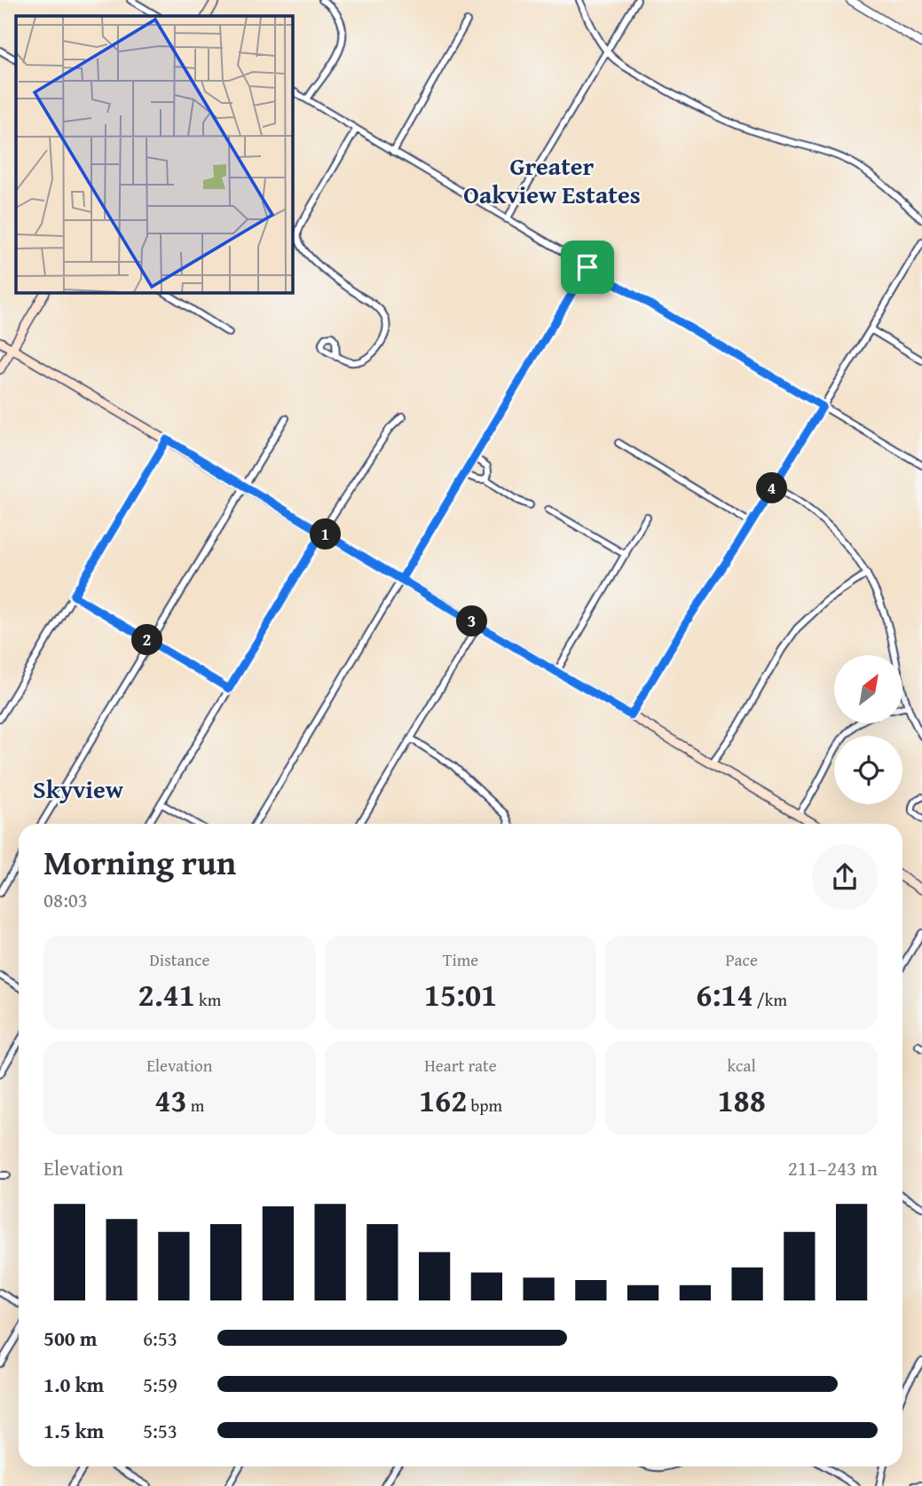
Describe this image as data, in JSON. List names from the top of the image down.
{
  "districts": ["Greater Oakview Estates", "Skyview"],
  "north": "top right",
  "page": {
    "pins": [
      "4",
      "1",
      "3",
      "2"
    ],
    "heading": ["Morning run", "08:03"],
    "stats": [
      ["Distance", "2.41 km"],
      ["Time", "15:01"],
      ["Pace", "6:14 /km"],
      ["Elevation", "43 m"],
      ["Heart rate", "162 bpm"],
      ["kcal", "188"]
    ],
    "chart": ["Elevation", "211–243 m"],
    "list": [
      {
        "name": "500 m",
        "note": "6:53"
      },
      {
        "name": "1.0 km",
        "note": "5:59"
      },
      {
        "name": "1.5 km",
        "note": "5:53"
      }
    ]
  }
}
